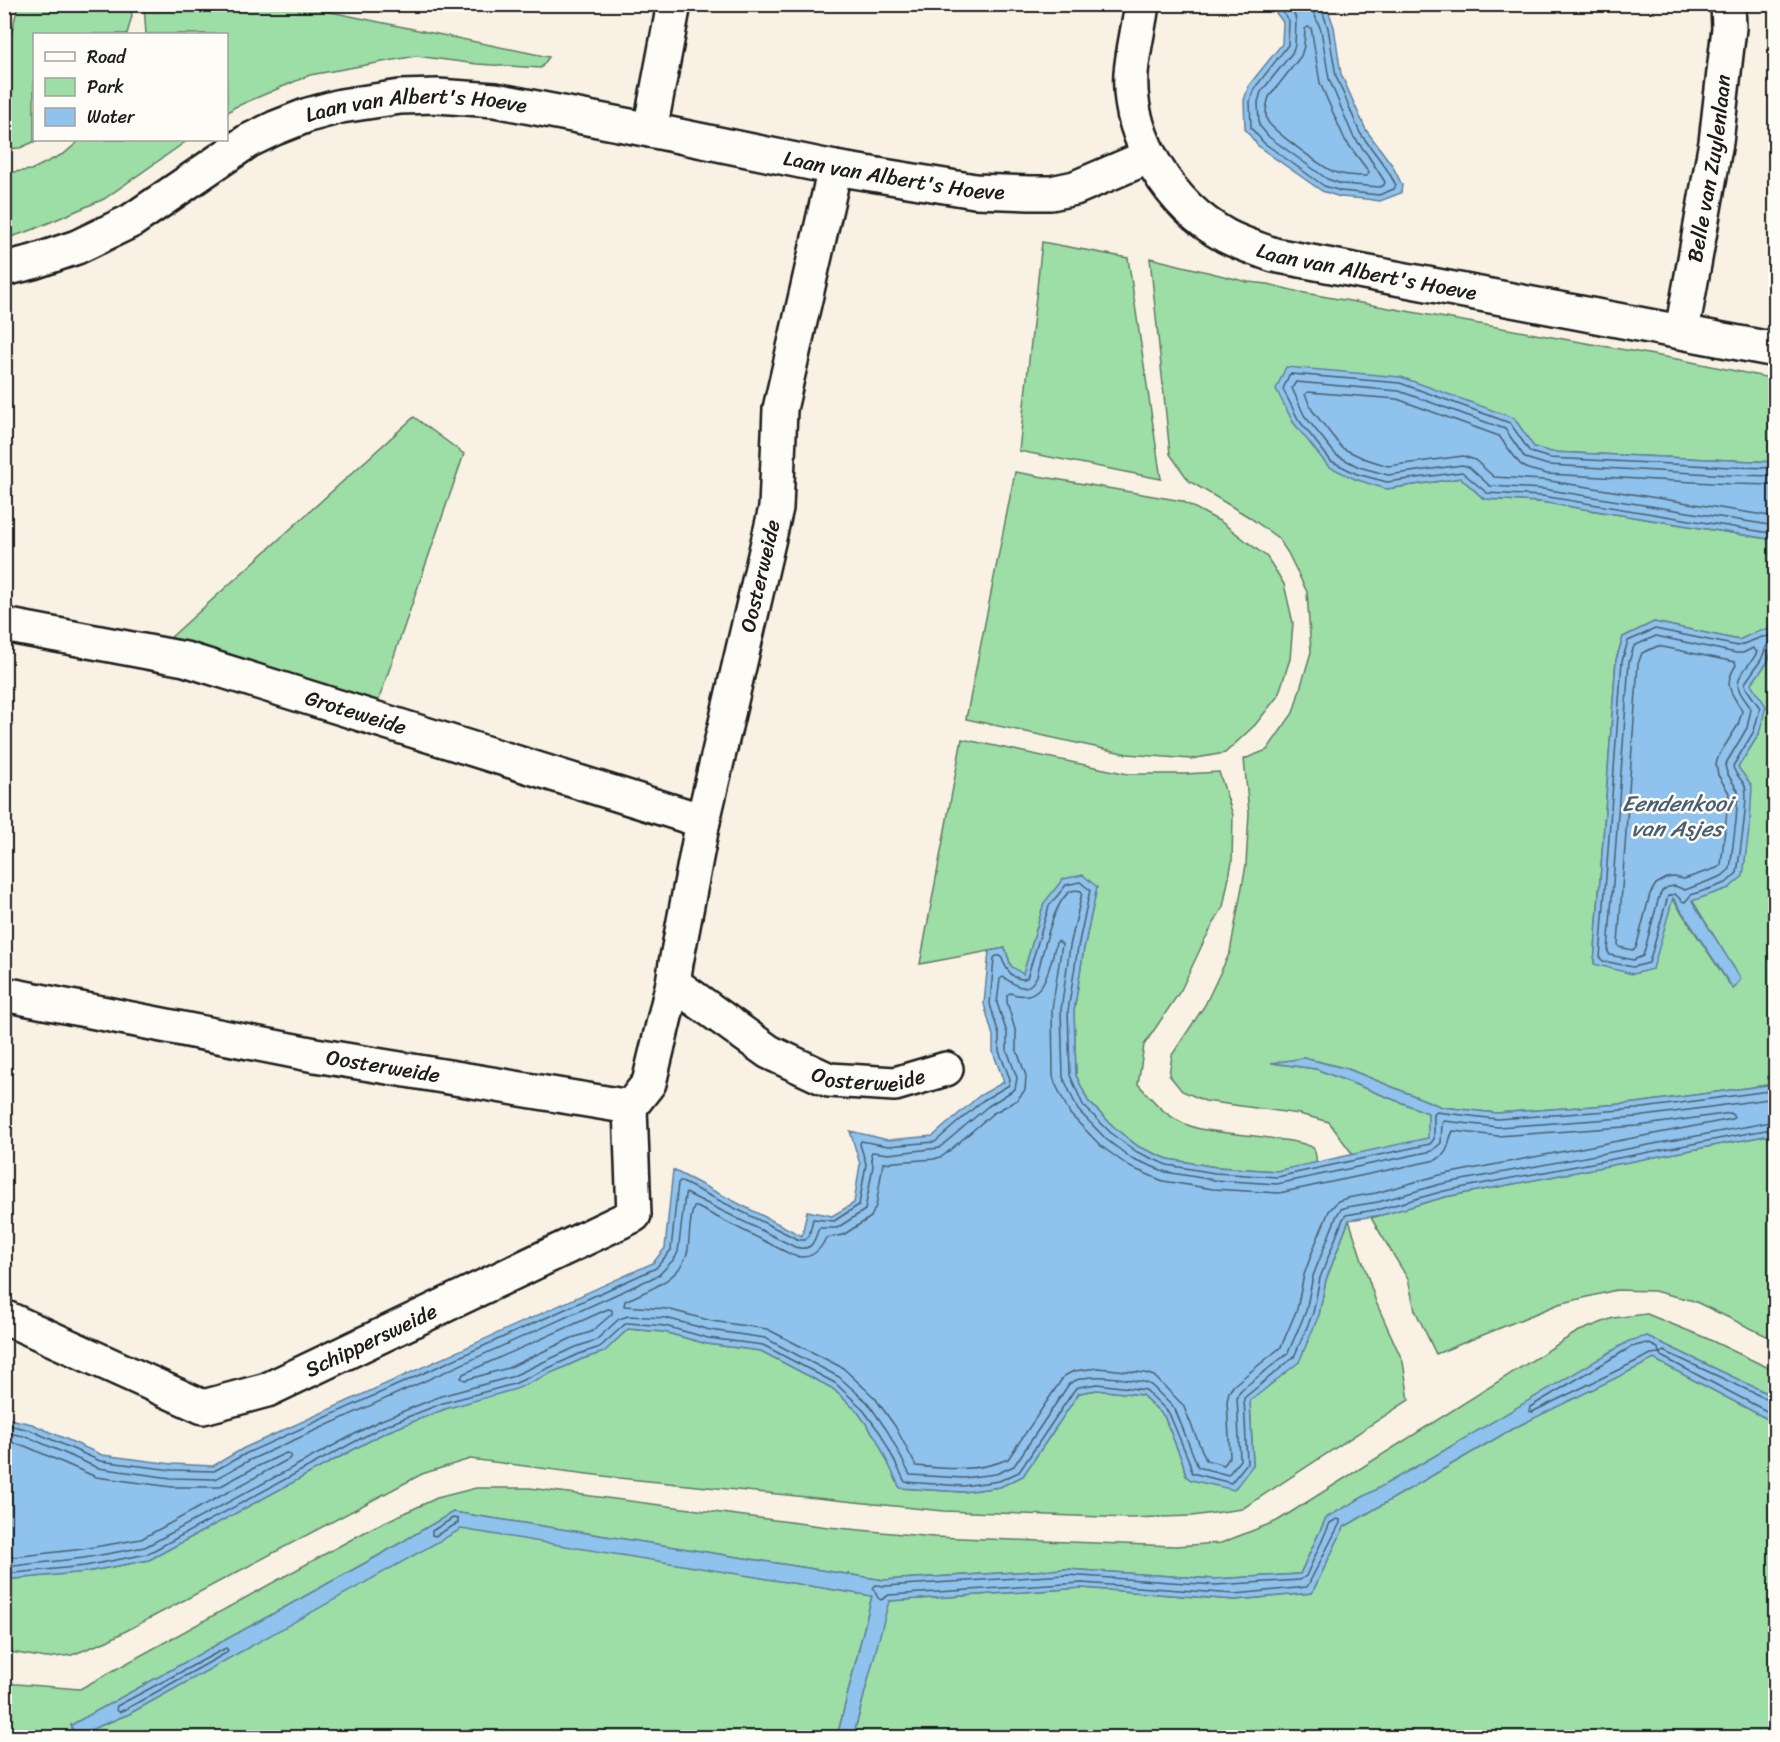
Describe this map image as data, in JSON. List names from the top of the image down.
{
  "streets": {
    "street": [
      "Laan van Albert's Hoeve",
      "Belle van Zuylenlaan",
      "Oosterweide",
      "Groteweide",
      "Schippersweide"
    ]
  },
  "crossings": [
    ["Laan van Albert's Hoeve", "Belle van Zuylenlaan"],
    ["Laan van Albert's Hoeve", "Oosterweide"],
    ["Oosterweide", "Groteweide"],
    ["Oosterweide", "Schippersweide"]
  ],
  "water": ["Eendenkooi van Asjes"],
  "legend": ["Road", "Park", "Water"]
}
